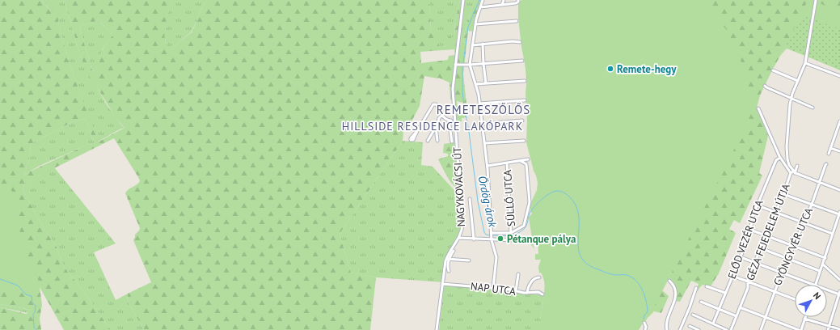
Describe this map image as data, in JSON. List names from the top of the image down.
{
  "streets": {
    "street": [
      "NAGYKOVÁCSI ÚT",
      "SÜLLŐ UTCA",
      "GÉZA FEJEDELEM ÚTJA",
      "ELŐD VEZÉR UTCA",
      "GYÖNGYVÉR UTCA",
      "NAP UTCA"
    ]
  },
  "crossings": [
    ["NAGYKOVÁCSI ÚT", "NAP UTCA"]
  ],
  "districts": ["REMETESZŐLŐS", "HILLSIDE RESIDENCE LAKÓPARK"],
  "water": ["Ördög-árok"],
  "places": ["Remete-hegy", "Pétanque pálya"],
  "north": "top right"
}
